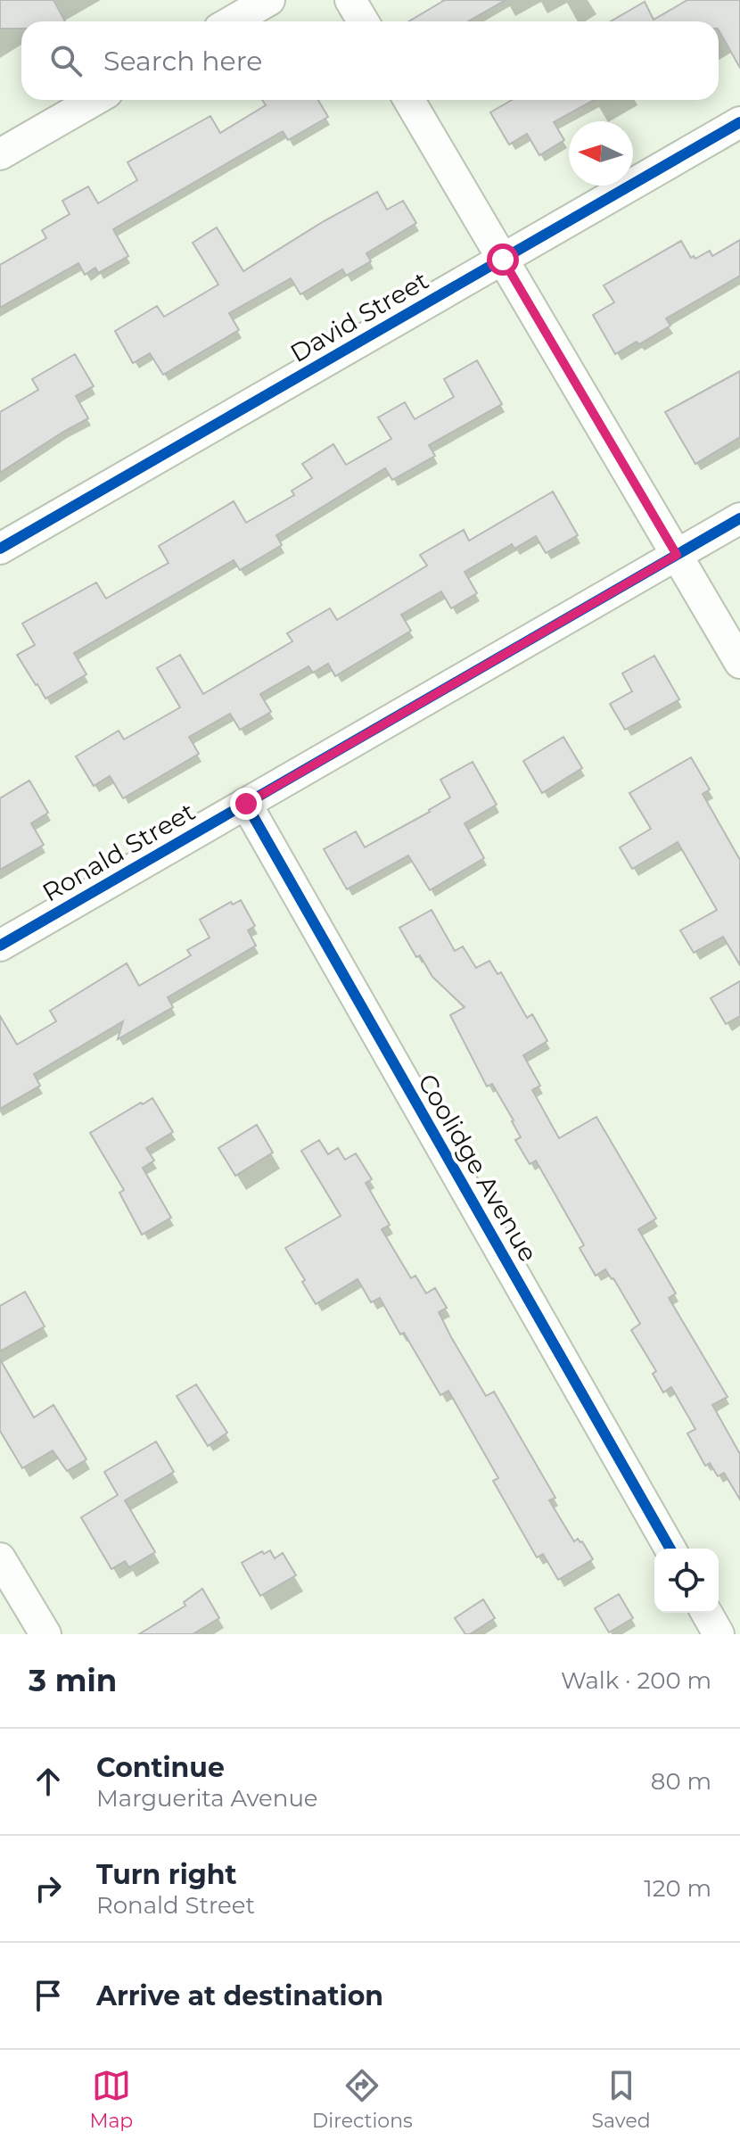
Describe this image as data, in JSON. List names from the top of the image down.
{
  "streets": {
    "street": ["David Street", "Ronald Street", "Coolidge Avenue"]
  },
  "crossings": [
    ["Ronald Street", "Coolidge Avenue"]
  ],
  "north": "left",
  "page": {
    "search": "Search here",
    "heading": ["3 min", "Walk · 200 m"],
    "list": [
      ["Continue", "Marguerita Avenue", "80 m"],
      ["Turn right", "Ronald Street", "120 m"],
      "Arrive at destination"
    ],
    "nav": ["Map", "Directions", "Saved"]
  }
}
